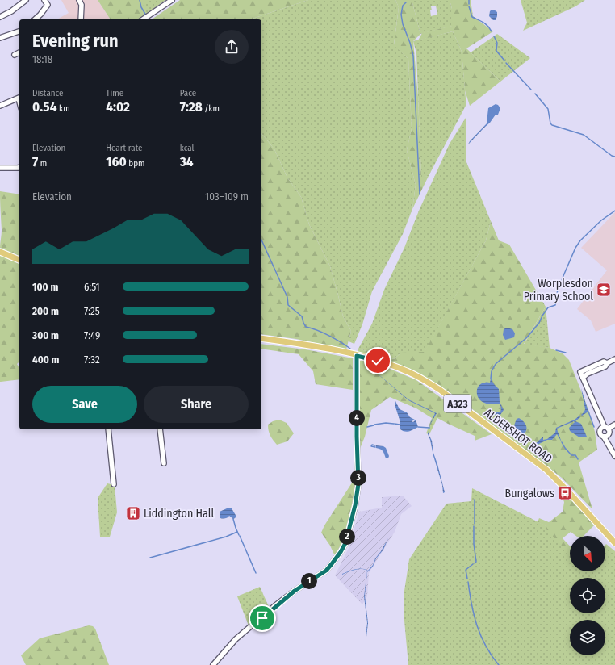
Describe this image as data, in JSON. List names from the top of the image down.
{
  "streets": {
    "main road": ["A323", "ALDERSHOT ROAD"]
  },
  "places": {
    "school or university": ["Worplesdon Primary School"],
    "bus stop": ["Bungalows"],
    "building": ["Liddington Hall"]
  },
  "north": "bottom right",
  "page": {
    "heading": ["Evening run", "18:18"],
    "stats": [
      ["Distance", "0.54 km"],
      ["Time", "4:02"],
      ["Pace", "7:28 /km"],
      ["Elevation", "7 m"],
      ["Heart rate", "160 bpm"],
      ["kcal", "34"]
    ],
    "chart": ["Elevation", "103–109 m"],
    "list": [
      {
        "name": "100 m",
        "note": "6:51"
      },
      {
        "name": "200 m",
        "note": "7:25"
      },
      {
        "name": "300 m",
        "note": "7:49"
      },
      {
        "name": "400 m",
        "note": "7:32"
      }
    ],
    "buttons": ["Save", "Share"],
    "pins": [
      "4",
      "3",
      "2",
      "1"
    ]
  }
}
